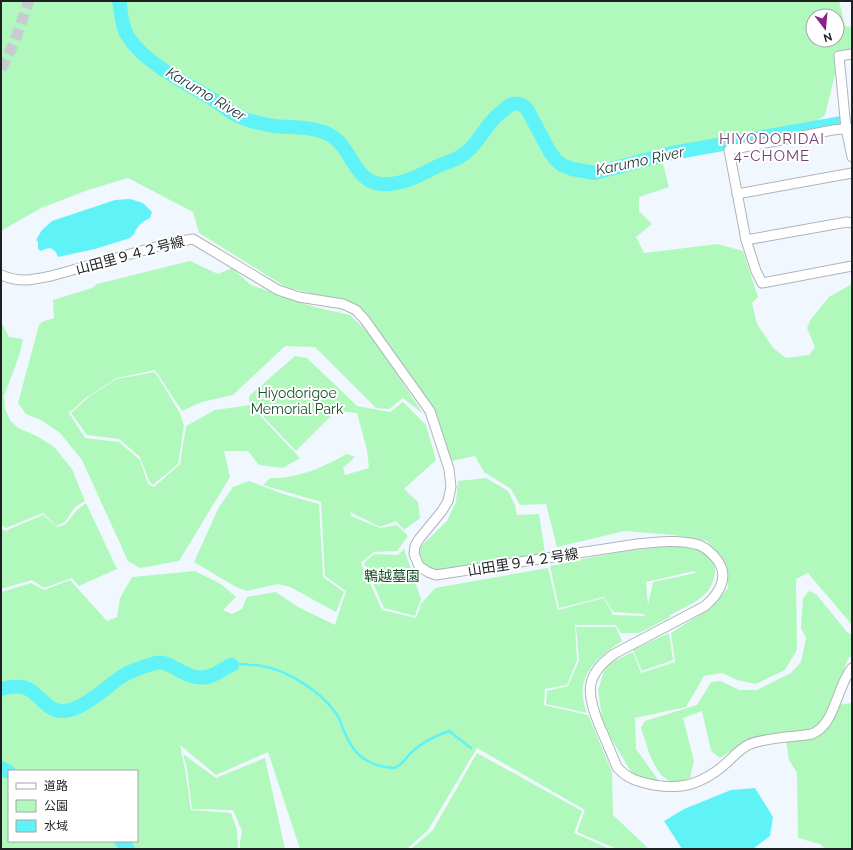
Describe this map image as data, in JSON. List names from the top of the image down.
{
  "streets": {
    "street": ["山田里９４２号線"]
  },
  "districts": ["HIYODORIDAI 4-CHOME"],
  "water": ["Karumo River"],
  "parks": ["Hiyodorigoe Memorial Park", "鵯越墓園"],
  "legend": ["道路", "公園", "水域"],
  "north": "bottom"
}
